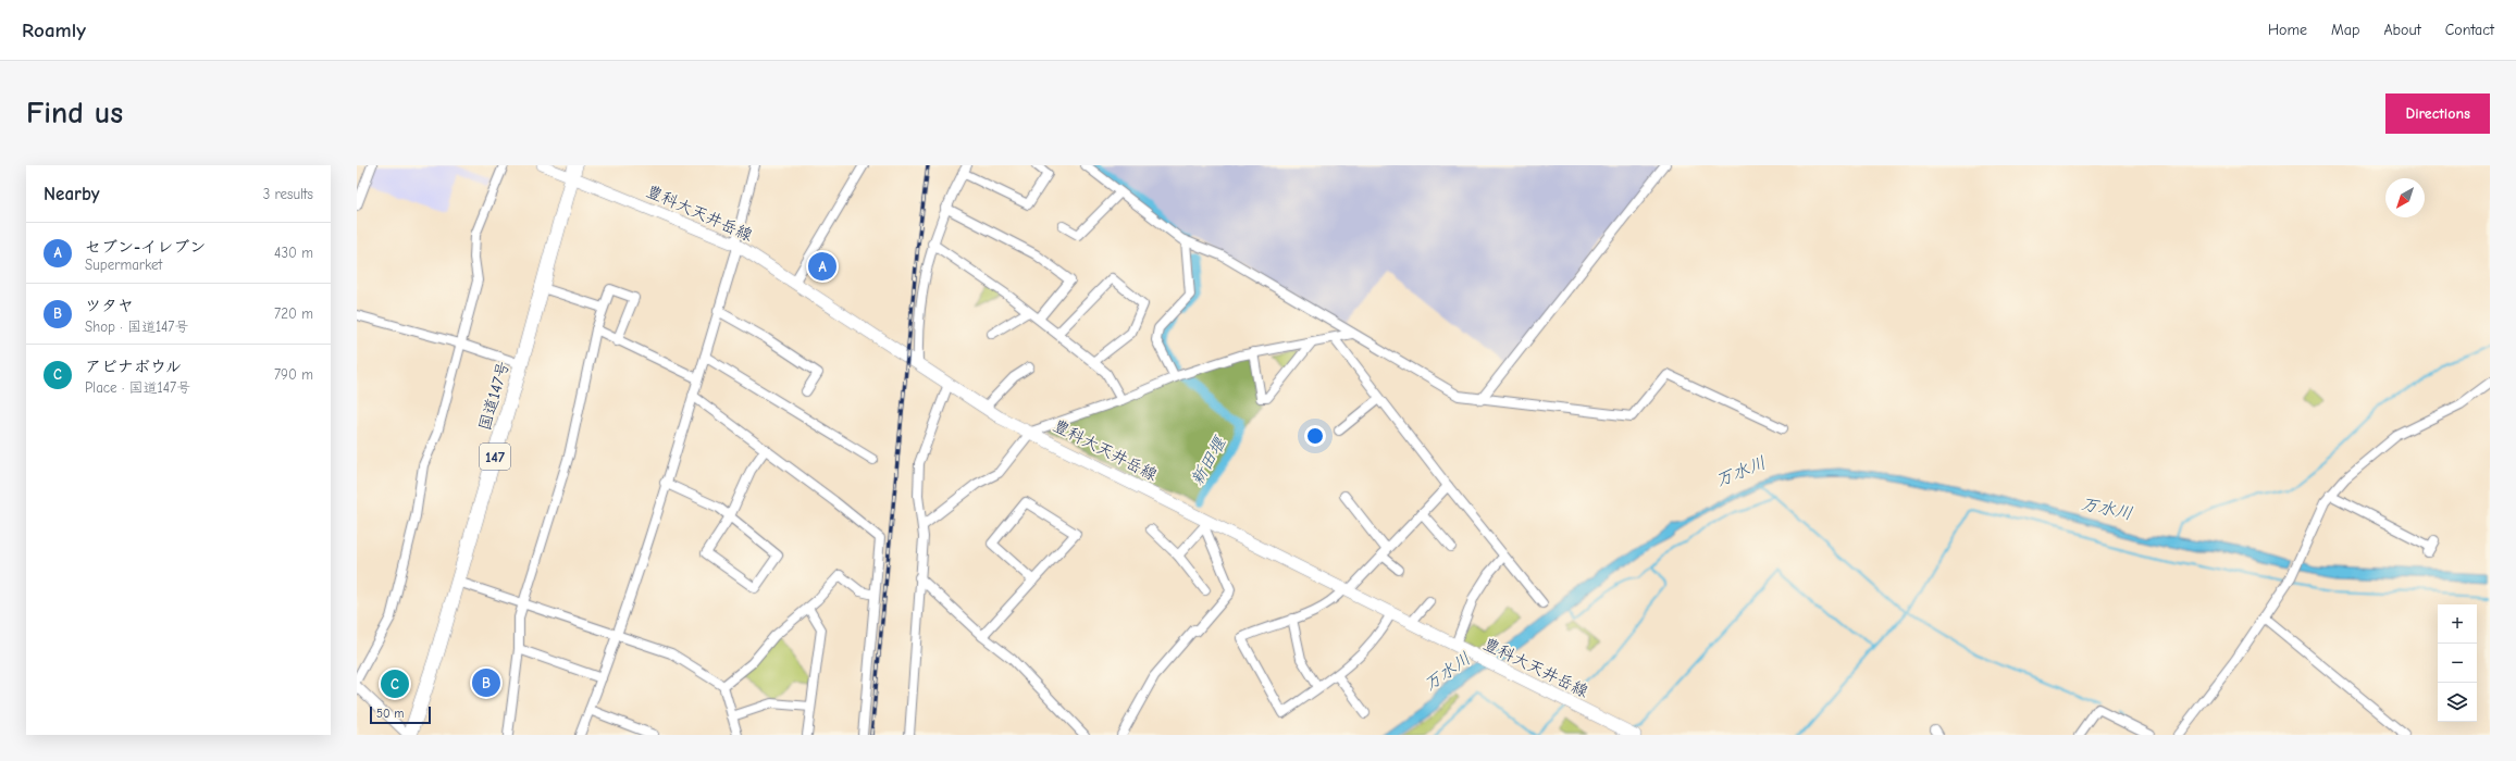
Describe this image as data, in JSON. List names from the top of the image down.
{
  "streets": {
    "highway": ["国道147号", "147"],
    "main road": ["豊科大天井岳線"]
  },
  "crossings": [
    ["豊科大天井岳線", "国道147号"]
  ],
  "water": ["新田堰", "万水川"],
  "scale_bar": "50 m",
  "north": "bottom left",
  "page": {
    "header": "Roamly",
    "nav": [
      "Home",
      "Map",
      "About",
      "Contact"
    ],
    "buttons": "Directions",
    "title": "Find us",
    "heading": ["Nearby", "3 results"],
    "list": [
      {
        "mark": "A",
        "name": "セブン-イレブン",
        "note": "Supermarket",
        "value": "430 m"
      },
      {
        "mark": "B",
        "name": "ツタヤ",
        "note": "Shop · 国道147号",
        "value": "720 m"
      },
      {
        "mark": "C",
        "name": "アピナボウル",
        "note": "Place · 国道147号",
        "value": "790 m"
      }
    ],
    "pins": ["A", "B", "C"],
    "map_buttons": ["+", "−"],
    "scale": "50 m"
  }
}
